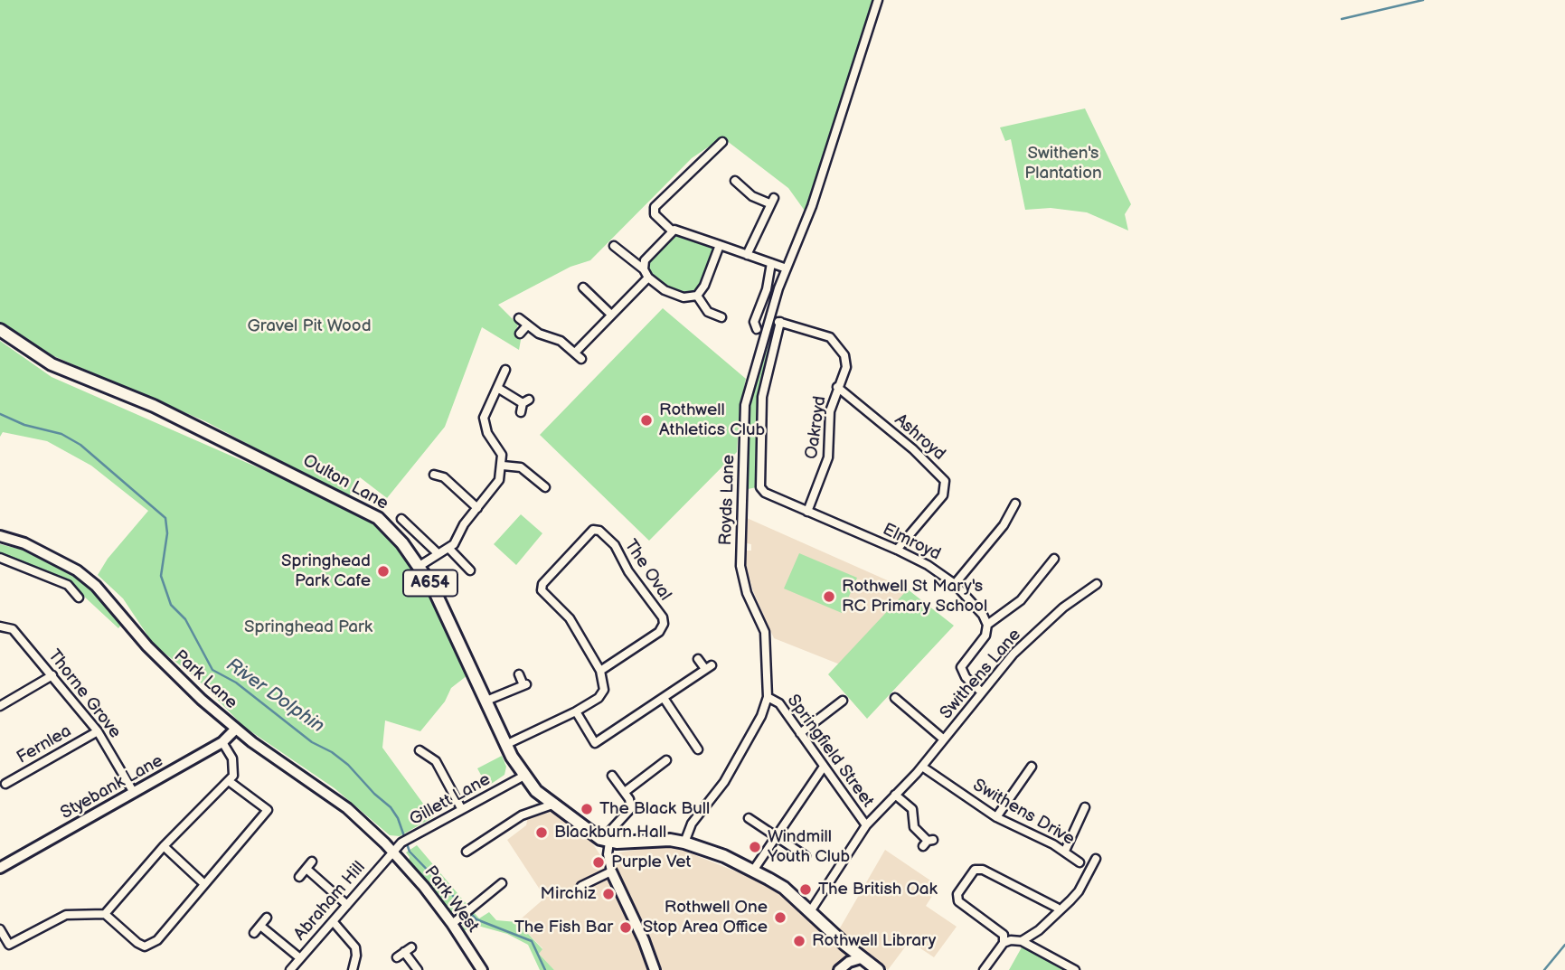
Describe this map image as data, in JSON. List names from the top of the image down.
{
  "streets": {
    "main road": ["Oulton Lane", "A654"],
    "street": [
      "Oakroyd",
      "Ashroyd",
      "Royds Lane",
      "Elmroyd",
      "The Oval",
      "Swithens Lane",
      "Park Lane",
      "Thorne Grove",
      "Fernlea",
      "Springfield Street",
      "Styebank Lane",
      "Gillett Lane",
      "Swithens Drive",
      "Park West",
      "Abraham Hill"
    ]
  },
  "crossings": [
    ["Oakroyd", "Ashroyd"],
    ["Oakroyd", "Royds Lane"],
    ["Oakroyd", "Elmroyd"],
    ["Ashroyd", "Elmroyd"],
    ["Oulton Lane", "A654"],
    ["Oulton Lane", "Gillett Lane"],
    ["Royds Lane", "Elmroyd"],
    ["Royds Lane", "A654"],
    ["Royds Lane", "Springfield Street"],
    ["A654", "Swithens Lane"],
    ["A654", "Gillett Lane"],
    ["Swithens Lane", "Springfield Street"],
    ["Swithens Lane", "Swithens Drive"],
    ["Park Lane", "Styebank Lane"],
    ["Park Lane", "Gillett Lane"],
    ["Park Lane", "Park West"],
    ["Park Lane", "Abraham Hill"],
    ["Thorne Grove", "Fernlea"],
    ["Thorne Grove", "Styebank Lane"],
    ["Gillett Lane", "Park West"],
    ["Gillett Lane", "Abraham Hill"],
    ["Park West", "Abraham Hill"]
  ],
  "water": ["River Dolphin"],
  "parks": ["Swithen's Plantation", "Gravel Pit Wood", "Springhead Park"],
  "places": [
    "Rothwell Athletics Club",
    "Springhead Park Cafe",
    "Rothwell St Mary's RC Primary School",
    "The Black Bull",
    "Blackburn Hall",
    "Windmill Youth Club",
    "Purple Vet",
    "The British Oak",
    "Mirchiz",
    "Rothwell One Stop Area Office",
    "The Fish Bar",
    "Rothwell Library"
  ]
}
